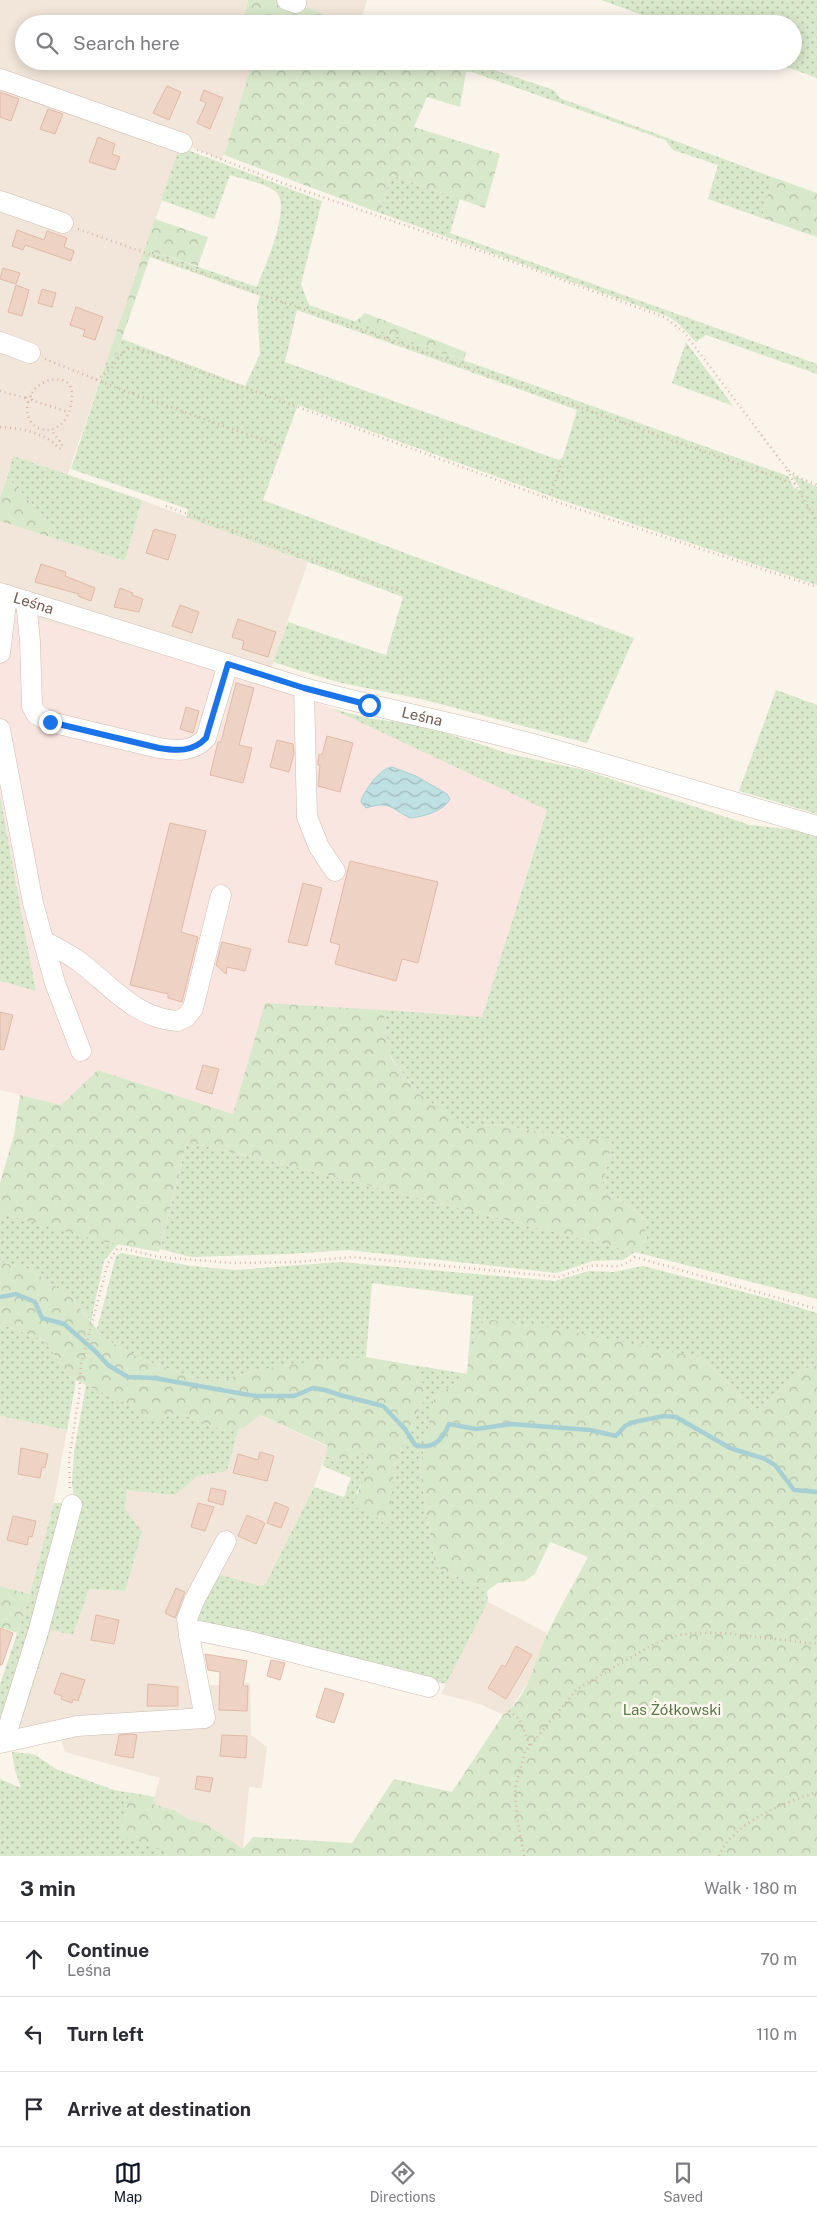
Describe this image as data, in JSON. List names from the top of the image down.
{
  "streets": {
    "street": ["Leśna"]
  },
  "parks": ["Las Żółkowski"],
  "page": {
    "search": "Search here",
    "heading": ["3 min", "Walk · 180 m"],
    "list": [
      ["Continue", "Leśna", "70 m"],
      ["Turn left", "110 m"],
      "Arrive at destination"
    ],
    "nav": ["Map", "Directions", "Saved"]
  }
}
